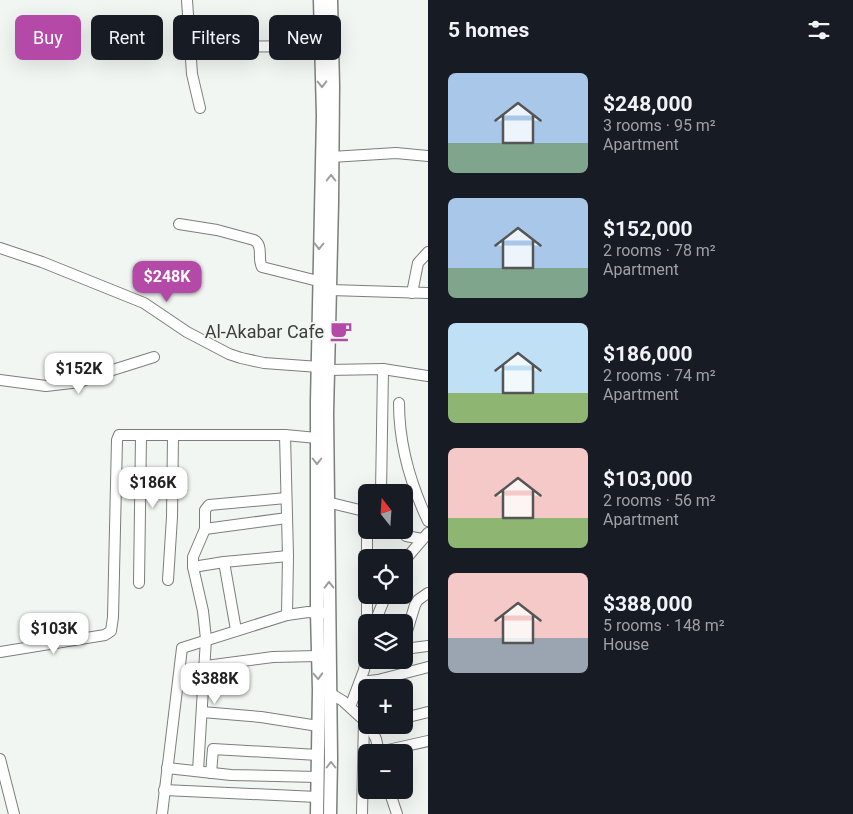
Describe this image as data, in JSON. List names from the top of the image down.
{
  "places": {
    "cafe": ["Al-Akabar Cafe"]
  },
  "north": "top",
  "page": {
    "heading": "5 homes",
    "chip": [
      "Buy",
      "Rent",
      "Filters",
      "New"
    ],
    "list": [
      {
        "name": "$248,000",
        "note": "3 rooms · 95 m² · Apartment"
      },
      {
        "name": "$152,000",
        "note": "2 rooms · 78 m² · Apartment"
      },
      {
        "name": "$186,000",
        "note": "2 rooms · 74 m² · Apartment"
      },
      {
        "name": "$103,000",
        "note": "2 rooms · 56 m² · Apartment"
      },
      {
        "name": "$388,000",
        "note": "5 rooms · 148 m² · House"
      }
    ],
    "price": [
      "$248K",
      "$152K",
      "$186K",
      "$103K",
      "$388K"
    ],
    "map_buttons": ["+", "−"]
  }
}
